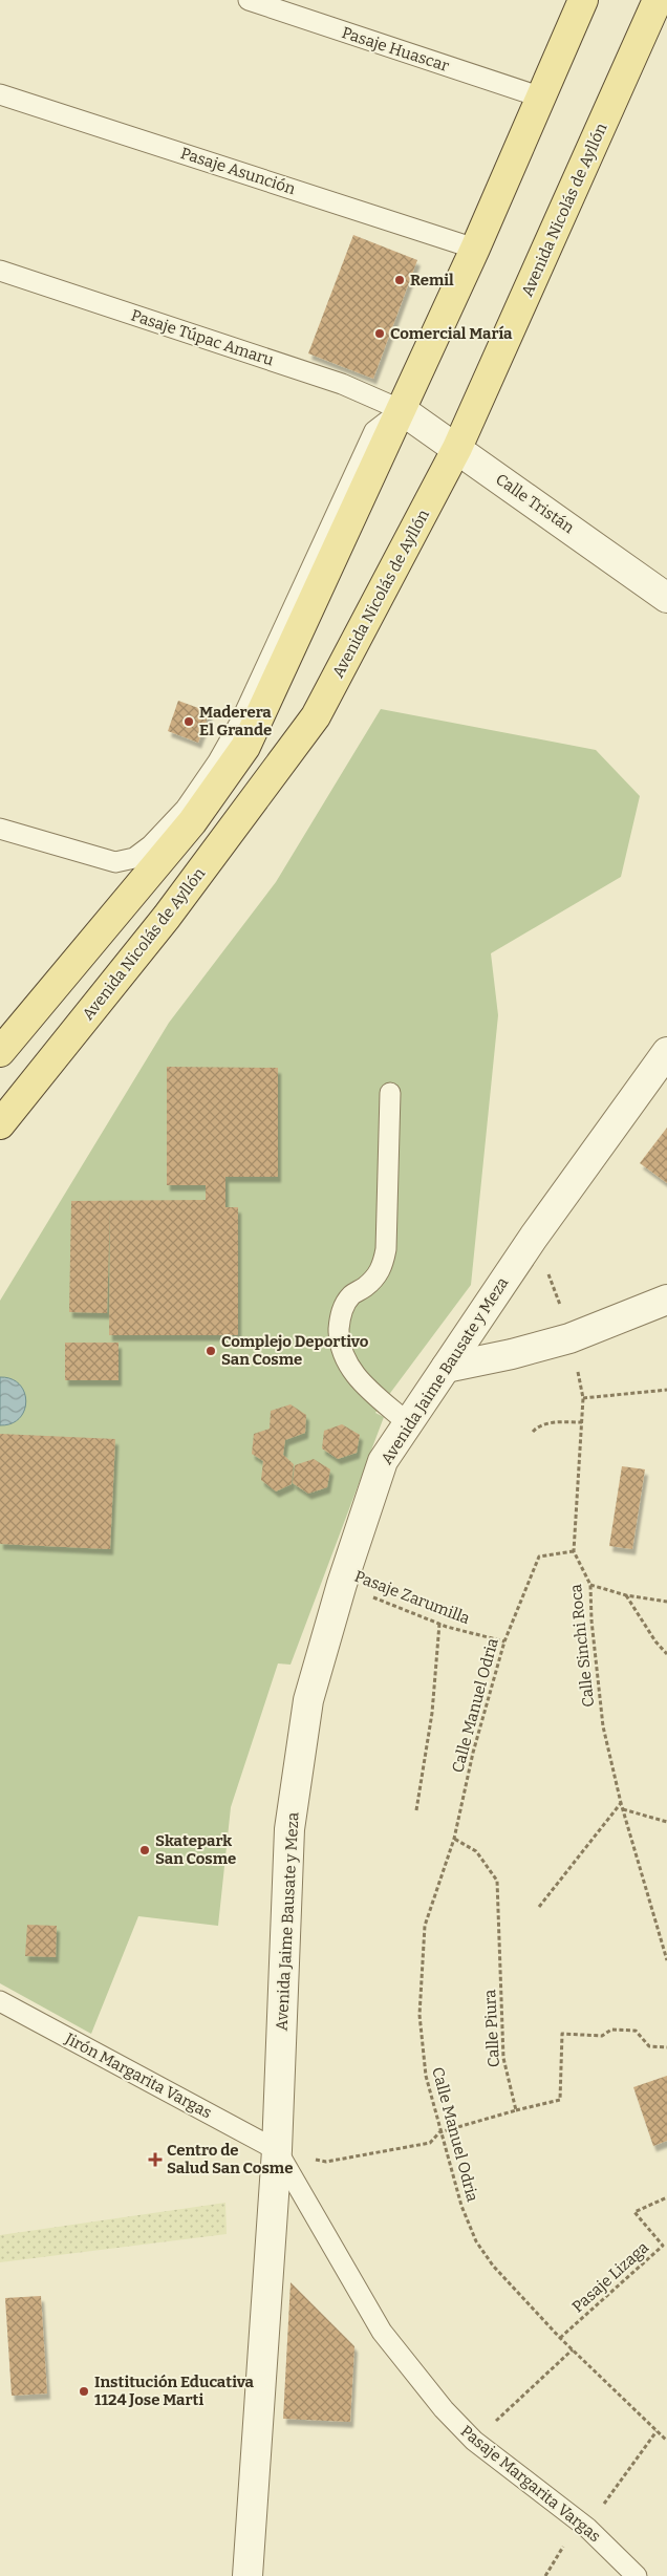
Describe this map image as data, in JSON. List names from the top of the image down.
{
  "streets": {
    "main road": ["Avenida Nicolás de Ayllón"],
    "street": ["Calle Tristán", "Avenida Jaime Bausate y Meza"],
    "lane": [
      "Pasaje Huascar",
      "Pasaje Asunción",
      "Pasaje Túpac Amaru",
      "Jirón Margarita Vargas",
      "Pasaje Margarita Vargas"
    ],
    "path": [
      "Pasaje Zarumilla",
      "Calle Sinchi Roca",
      "Calle Manuel Odria",
      "Calle Piura",
      "Pasaje Lizaga"
    ]
  },
  "crossings": [
    ["Avenida Nicolás de Ayllón", "Calle Tristán"],
    ["Pasaje Túpac Amaru", "Calle Tristán"],
    ["Avenida Jaime Bausate y Meza", "Pasaje Zarumilla"],
    ["Avenida Jaime Bausate y Meza", "Calle Sinchi Roca"],
    ["Avenida Jaime Bausate y Meza", "Jirón Margarita Vargas"],
    ["Avenida Jaime Bausate y Meza", "Pasaje Margarita Vargas"],
    ["Pasaje Zarumilla", "Calle Manuel Odria"],
    ["Calle Sinchi Roca", "Calle Manuel Odria"],
    ["Calle Manuel Odria", "Calle Piura"],
    ["Calle Manuel Odria", "Pasaje Lizaga"],
    ["Jirón Margarita Vargas", "Pasaje Margarita Vargas"]
  ],
  "places": {
    "other": [
      "Remil",
      "Comercial María",
      "Maderera El Grande",
      "Complejo Deportivo San Cosme",
      "Skatepark San Cosme",
      "Institución Educativa 1124 Jose Marti"
    ],
    "health": ["Centro de Salud San Cosme"]
  }
}
